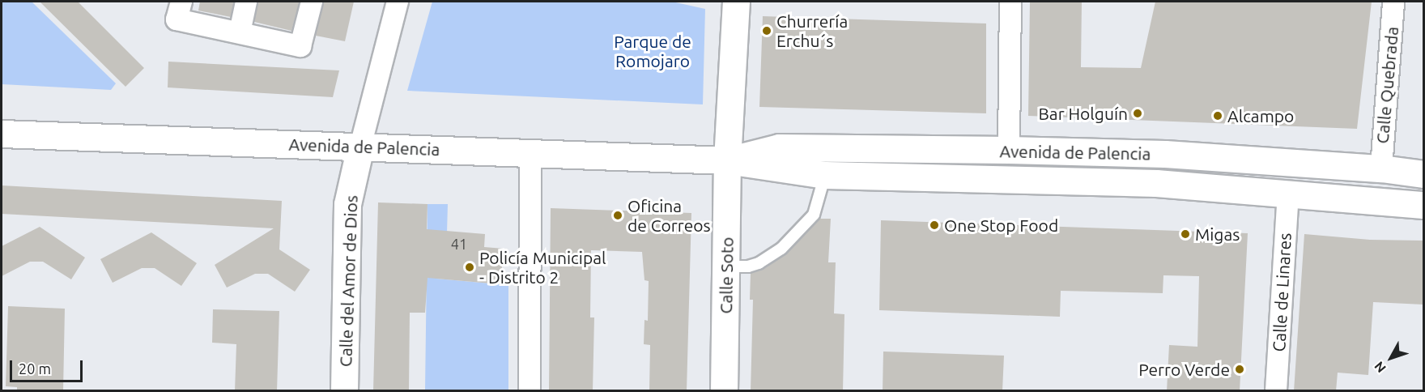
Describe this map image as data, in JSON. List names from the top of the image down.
{
  "streets": {
    "main road": ["Avenida de Palencia", "Calle Soto", "Calle del Amor de Dios"],
    "street": ["Calle Quebrada", "Calle de Linares"]
  },
  "crossings": [
    ["Calle Quebrada", "Avenida de Palencia"],
    ["Avenida de Palencia", "Calle Soto"],
    ["Avenida de Palencia", "Calle del Amor de Dios"],
    ["Avenida de Palencia", "Calle de Linares"]
  ],
  "parks": ["Parque de Romojaro"],
  "places": [
    "Churrería Erchu´s",
    "Bar Holguín",
    "Alcampo",
    "Oficina de Correos",
    "One Stop Food",
    "Migas",
    "Policía Municipal - Distrito 2",
    "Perro Verde"
  ],
  "house_numbers": ["41"],
  "scale_bar": "20 m",
  "north": "bottom left"
}
